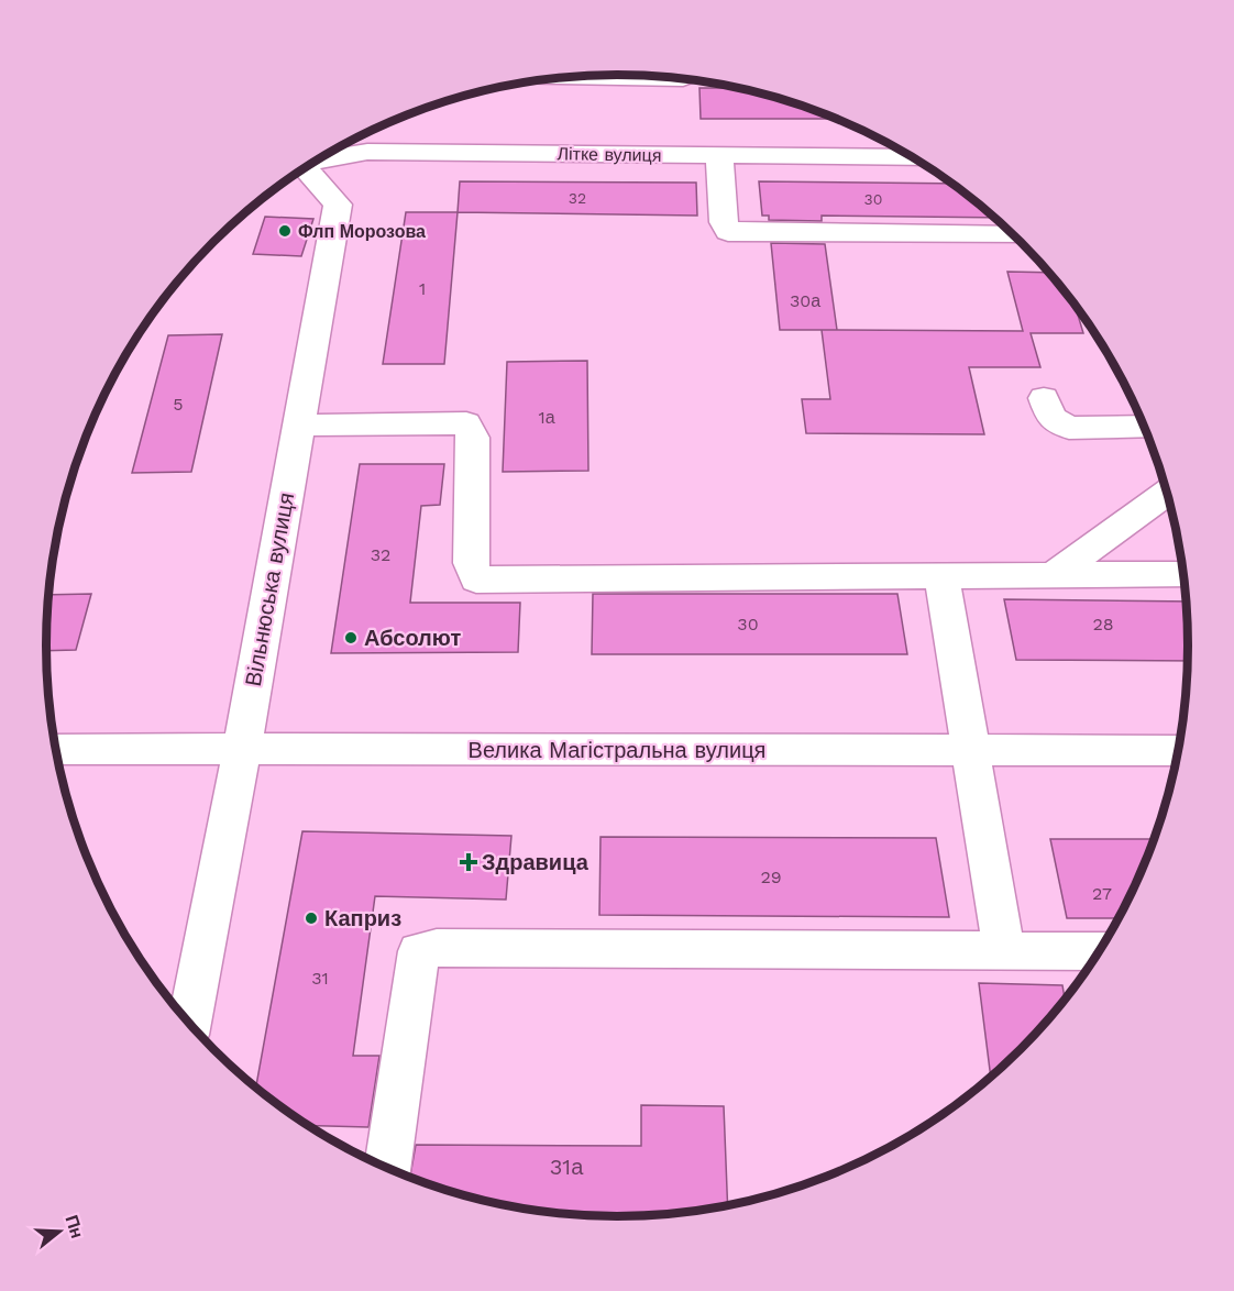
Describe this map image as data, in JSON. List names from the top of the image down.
{
  "streets": {
    "street": ["Літке вулиця", "Вільнюська вулиця", "Велика Магістральна вулиця"]
  },
  "crossings": [
    ["Вільнюська вулиця", "Велика Магістральна вулиця"]
  ],
  "places": {
    "other": ["Флп Морозова", "Абсолют", "Каприз"],
    "health": ["Здравица"]
  },
  "house_numbers": [
    "32",
    "30",
    "1",
    "30а",
    "5",
    "1а",
    "32",
    "30",
    "28",
    "29",
    "27",
    "31",
    "31а"
  ],
  "north": "right"
}
